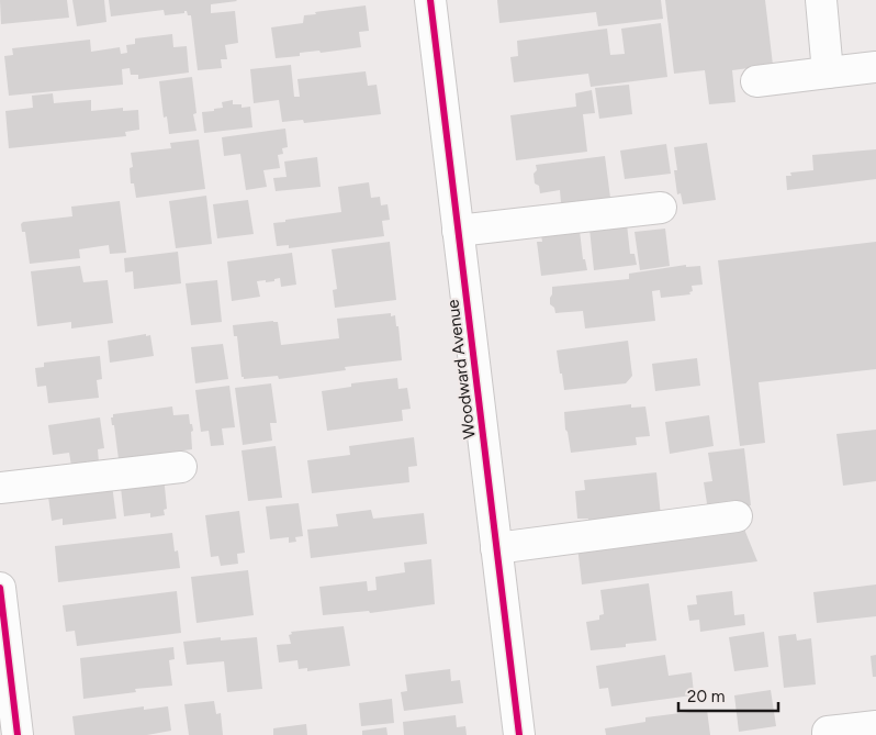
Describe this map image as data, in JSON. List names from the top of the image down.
{
  "streets": {
    "street": ["Woodward Avenue"]
  },
  "scale_bar": "20 m"
}
